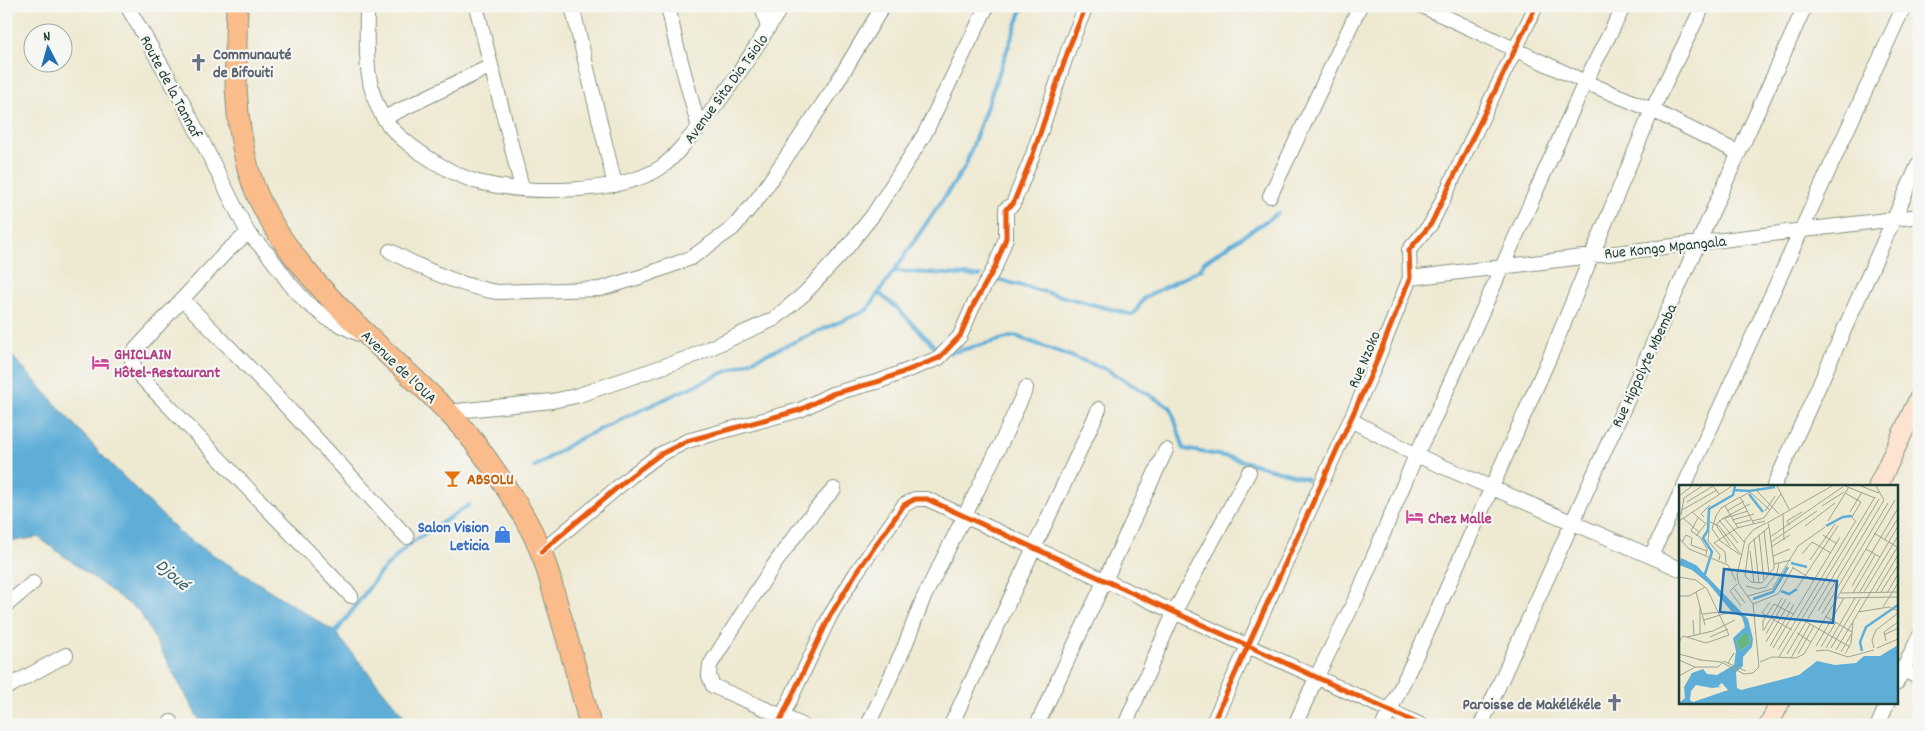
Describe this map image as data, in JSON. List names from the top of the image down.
{
  "streets": {
    "main road": ["Avenue de l'OUA"],
    "street": [
      "Route de la Tannaf",
      "Avenue Sita Dia Tsiolo",
      "Rue Kongo Mpangala",
      "Rue Nzoko",
      "Rue Hippolyte Mbemba"
    ]
  },
  "crossings": [
    ["Route de la Tannaf", "Avenue de l'OUA"],
    ["Rue Kongo Mpangala", "Rue Nzoko"],
    ["Rue Kongo Mpangala", "Rue Hippolyte Mbemba"]
  ],
  "water": ["Djoué"],
  "places": {
    "church": ["Communauté de Bifouiti", "Paroisse de Makélékéle"],
    "hotel": ["GHICLAIN Hôtel-Restaurant", "Chez Malle"],
    "bar": ["ABSOLU"],
    "shop": ["Salon Vision Leticia"]
  },
  "north": "top"
}
